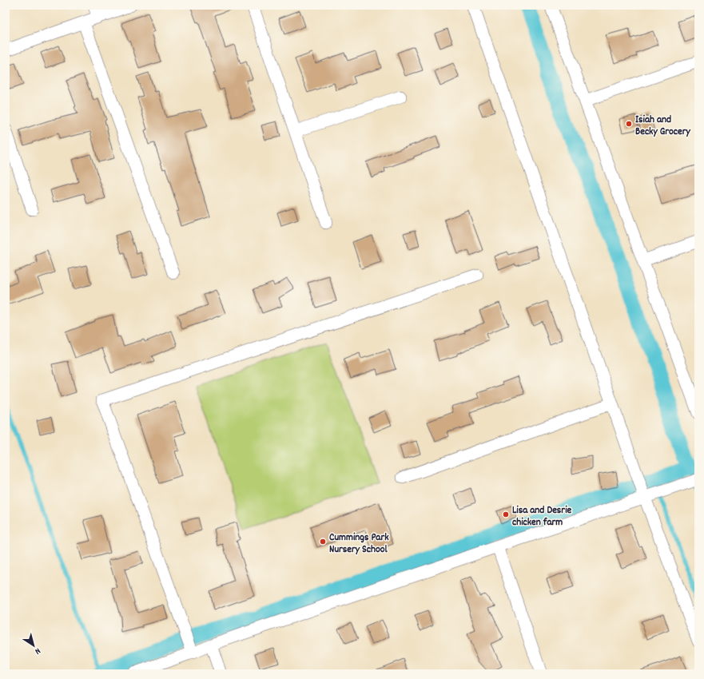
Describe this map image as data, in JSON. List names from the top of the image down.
{
  "places": ["Isiah and Becky Grocery", "Lisa and Desrie chicken farm", "Cummings Park Nursery School"],
  "north": "bottom right"
}
